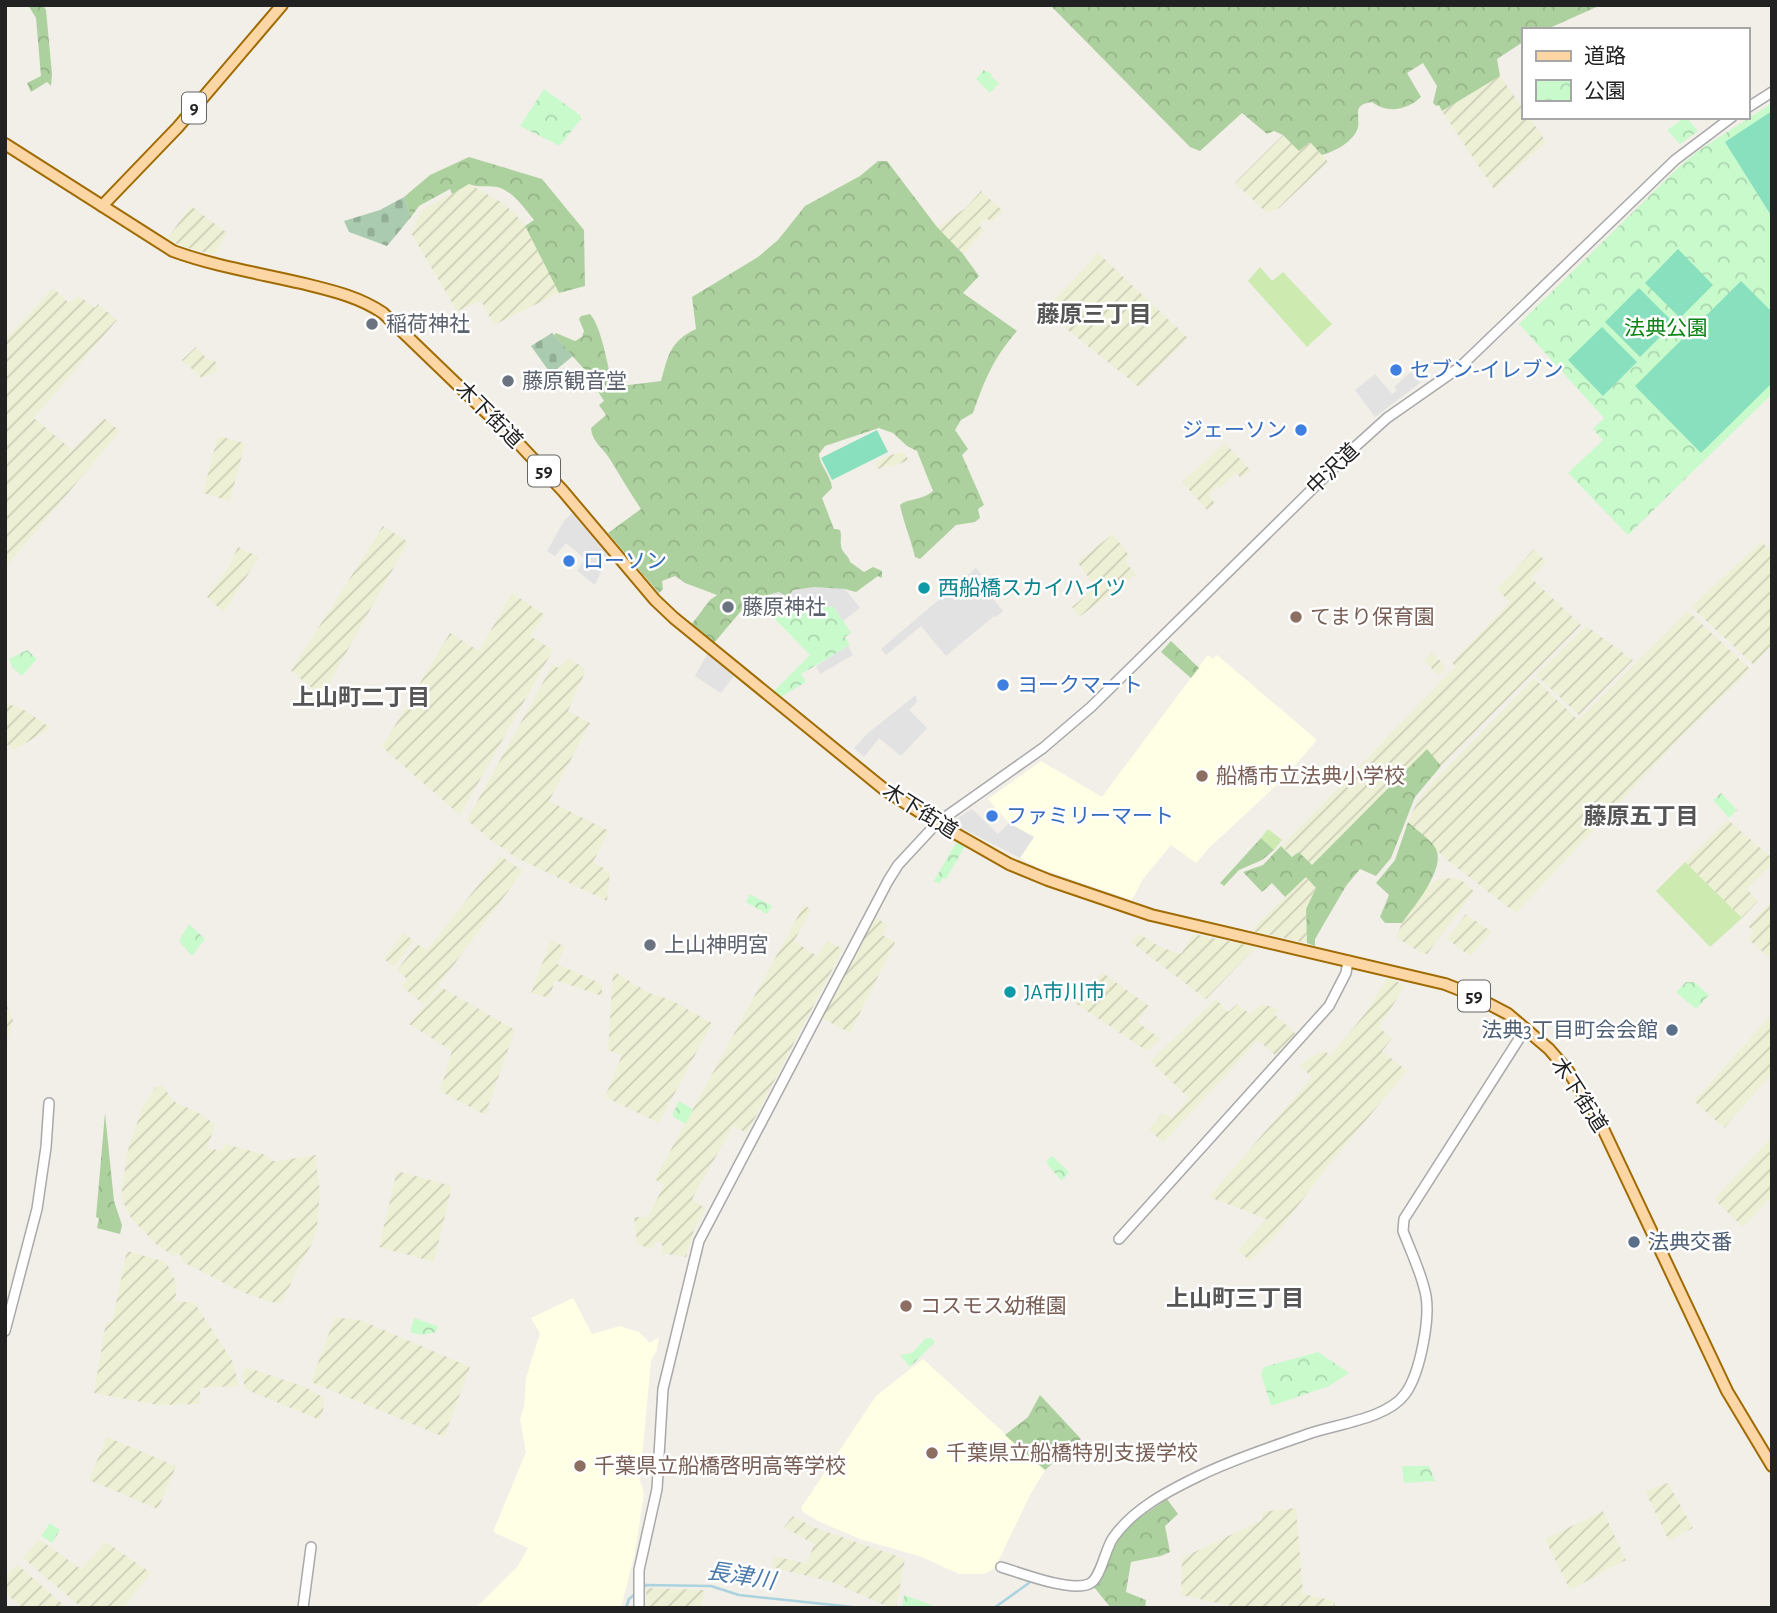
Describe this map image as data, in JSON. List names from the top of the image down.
{
  "streets": {
    "main road": ["9", "木下街道", "59"],
    "street": ["中沢道"]
  },
  "crossings": [
    ["9", "木下街道"],
    ["木下街道", "中沢道"]
  ],
  "districts": [
    "藤原三丁目",
    "上山町二丁目",
    "藤原五丁目",
    "上山町三丁目"
  ],
  "water": ["長津川"],
  "parks": ["法典公園"],
  "places": [
    "稲荷神社",
    "セブン-イレブン",
    "藤原観音堂",
    "ジェーソン",
    "ローソン",
    "西船橋スカイハイツ",
    "藤原神社",
    "てまり保育園",
    "ヨークマート",
    "船橋市立法典小学校",
    "ファミリーマート",
    "上山神明宮",
    "JA市川市",
    "法典3丁目町会会館",
    "法典交番",
    "コスモス幼稚園",
    "千葉県立船橋特別支援学校",
    "千葉県立船橋啓明高等学校"
  ],
  "legend": ["道路", "公園"]
}
